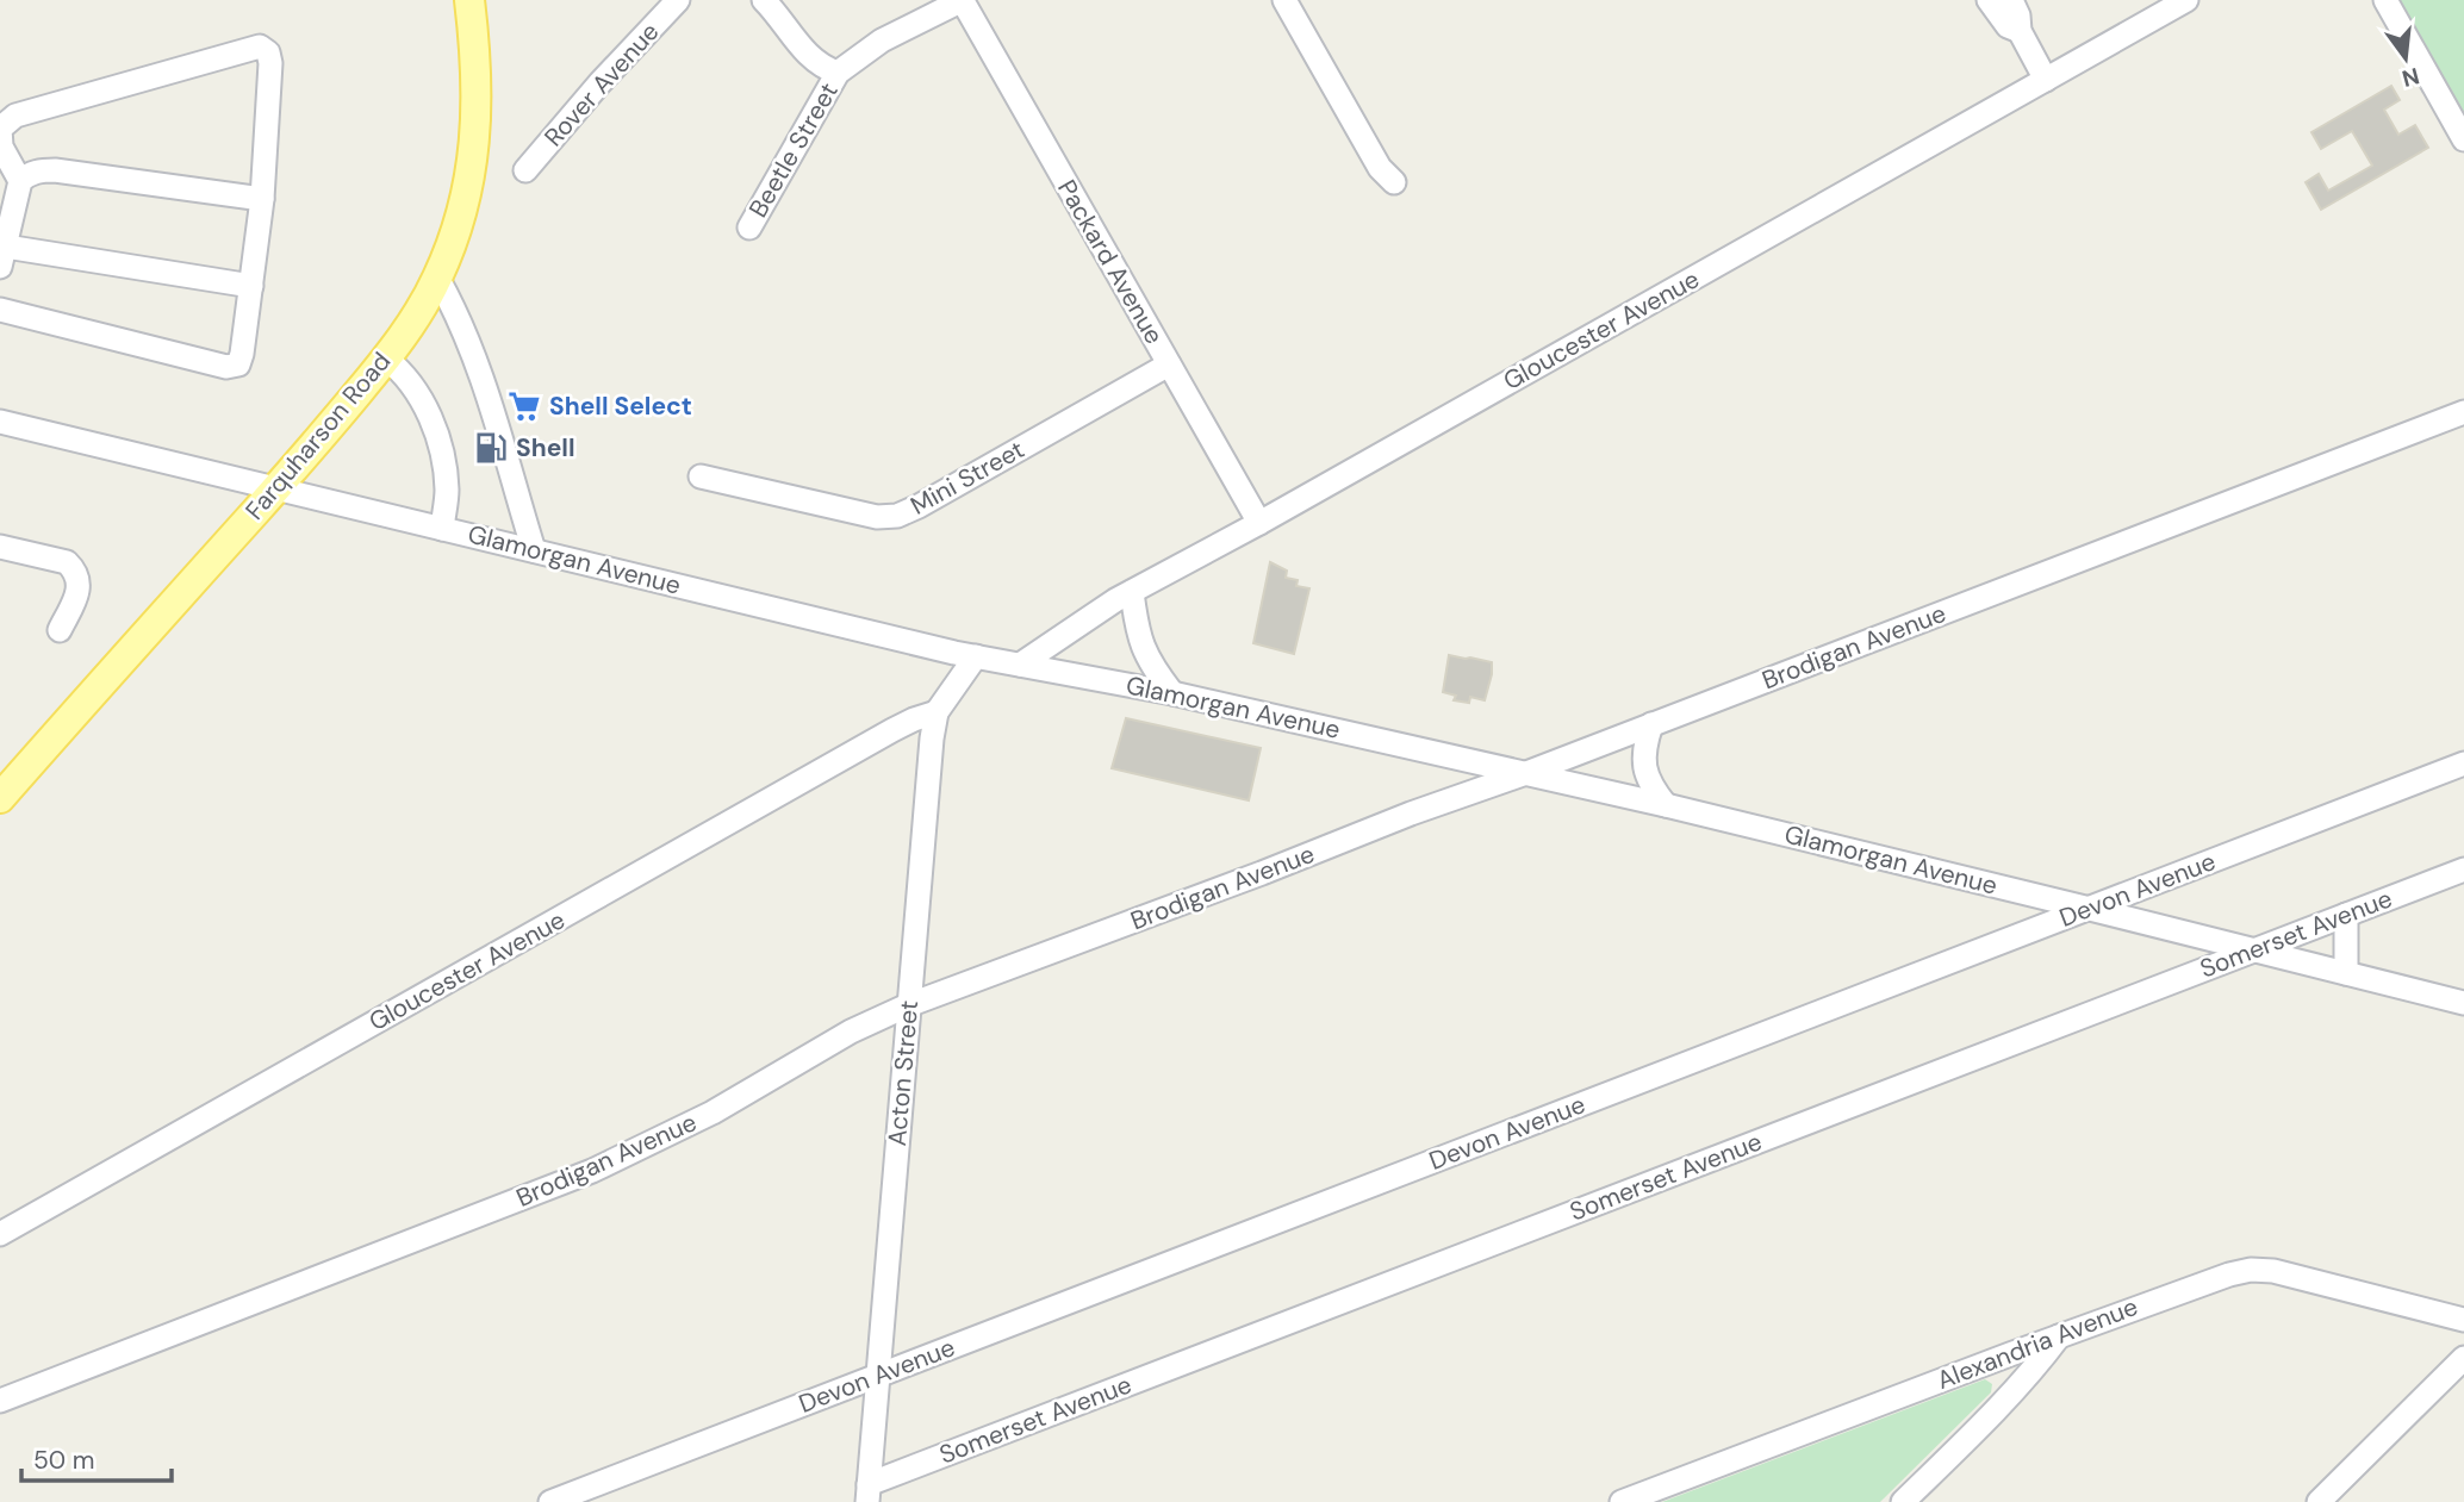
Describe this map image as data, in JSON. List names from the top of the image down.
{
  "streets": {
    "main road": ["Farquharson Road"],
    "street": [
      "Rover Avenue",
      "Beetle Street",
      "Packard Avenue",
      "Gloucester Avenue",
      "Mini Street",
      "Glamorgan Avenue",
      "Brodigan Avenue",
      "Devon Avenue",
      "Somerset Avenue",
      "Acton Street",
      "Alexandria Avenue"
    ]
  },
  "crossings": [
    ["Packard Avenue", "Gloucester Avenue"],
    ["Packard Avenue", "Mini Street"],
    ["Gloucester Avenue", "Glamorgan Avenue"],
    ["Gloucester Avenue", "Acton Street"],
    ["Farquharson Road", "Glamorgan Avenue"],
    ["Glamorgan Avenue", "Brodigan Avenue"],
    ["Glamorgan Avenue", "Devon Avenue"],
    ["Glamorgan Avenue", "Somerset Avenue"],
    ["Glamorgan Avenue", "Acton Street"],
    ["Brodigan Avenue", "Acton Street"],
    ["Devon Avenue", "Acton Street"],
    ["Somerset Avenue", "Acton Street"]
  ],
  "places": {
    "supermarket": ["Shell Select"],
    "fuel station": ["Shell"]
  },
  "scale_bar": "50 m",
  "north": "bottom"
}
